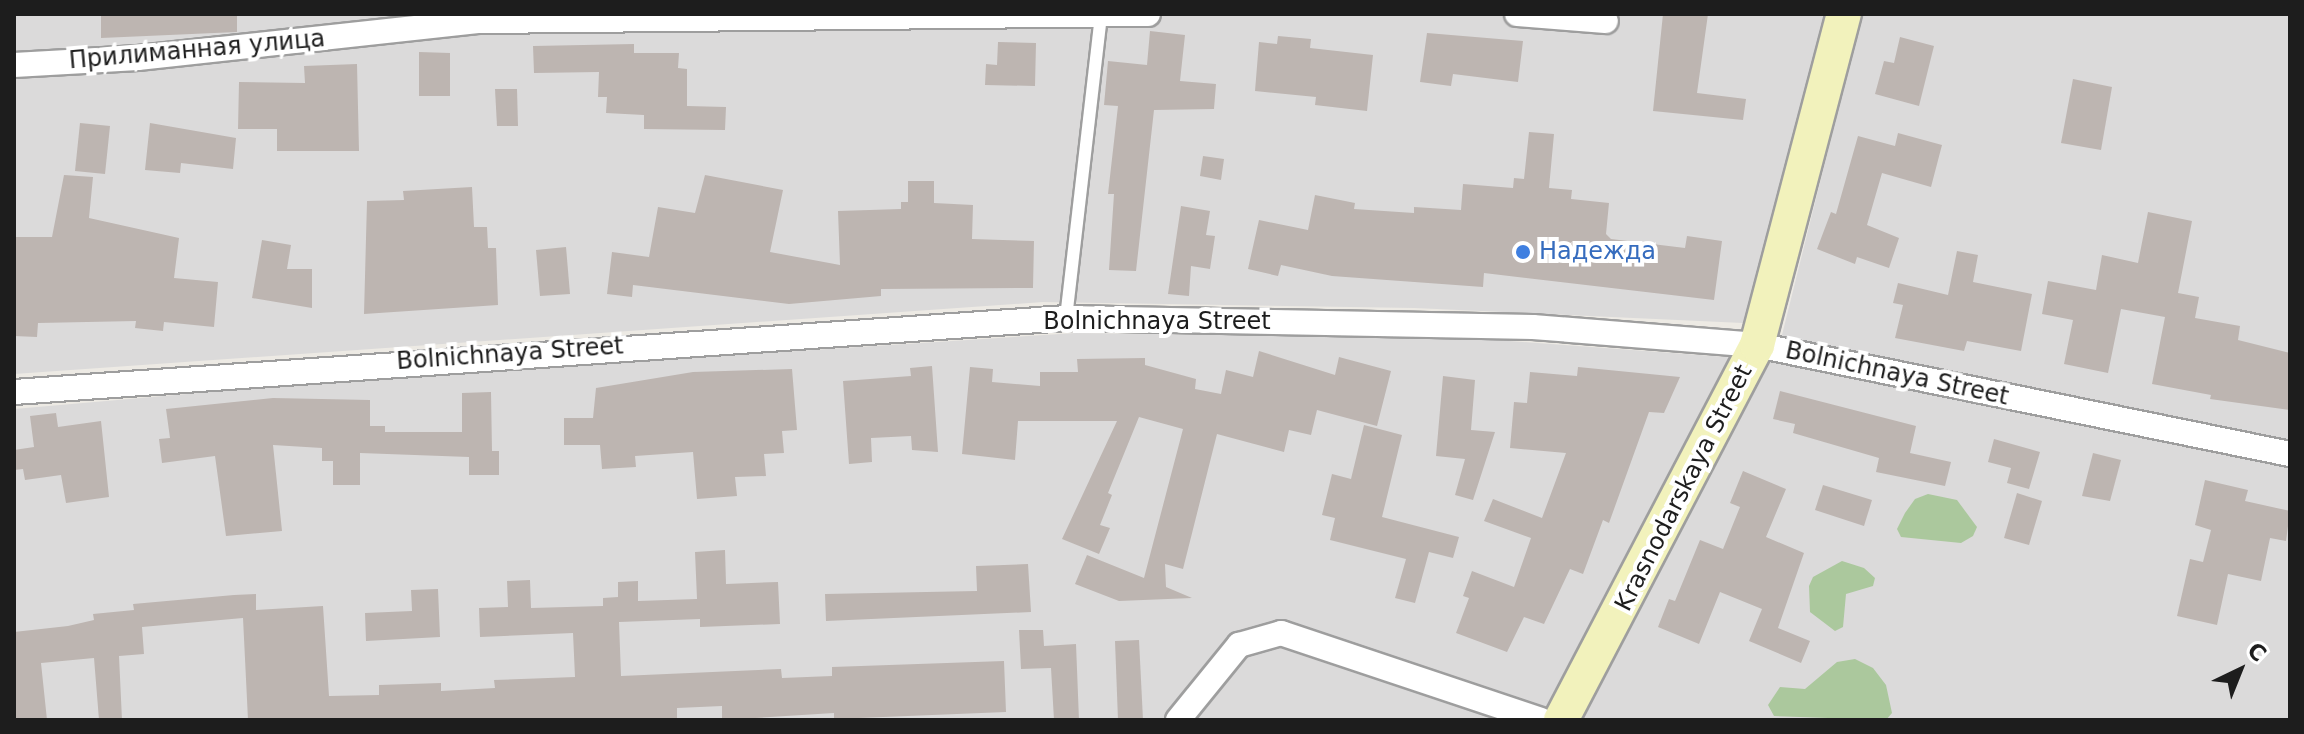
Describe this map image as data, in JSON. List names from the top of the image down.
{
  "streets": {
    "street": ["Прилиманная улица", "Bolnichnaya Street", "Krasnodarskaya Street"]
  },
  "crossings": [
    ["Bolnichnaya Street", "Krasnodarskaya Street"]
  ],
  "places": ["Надежда"],
  "north": "top right"
}
